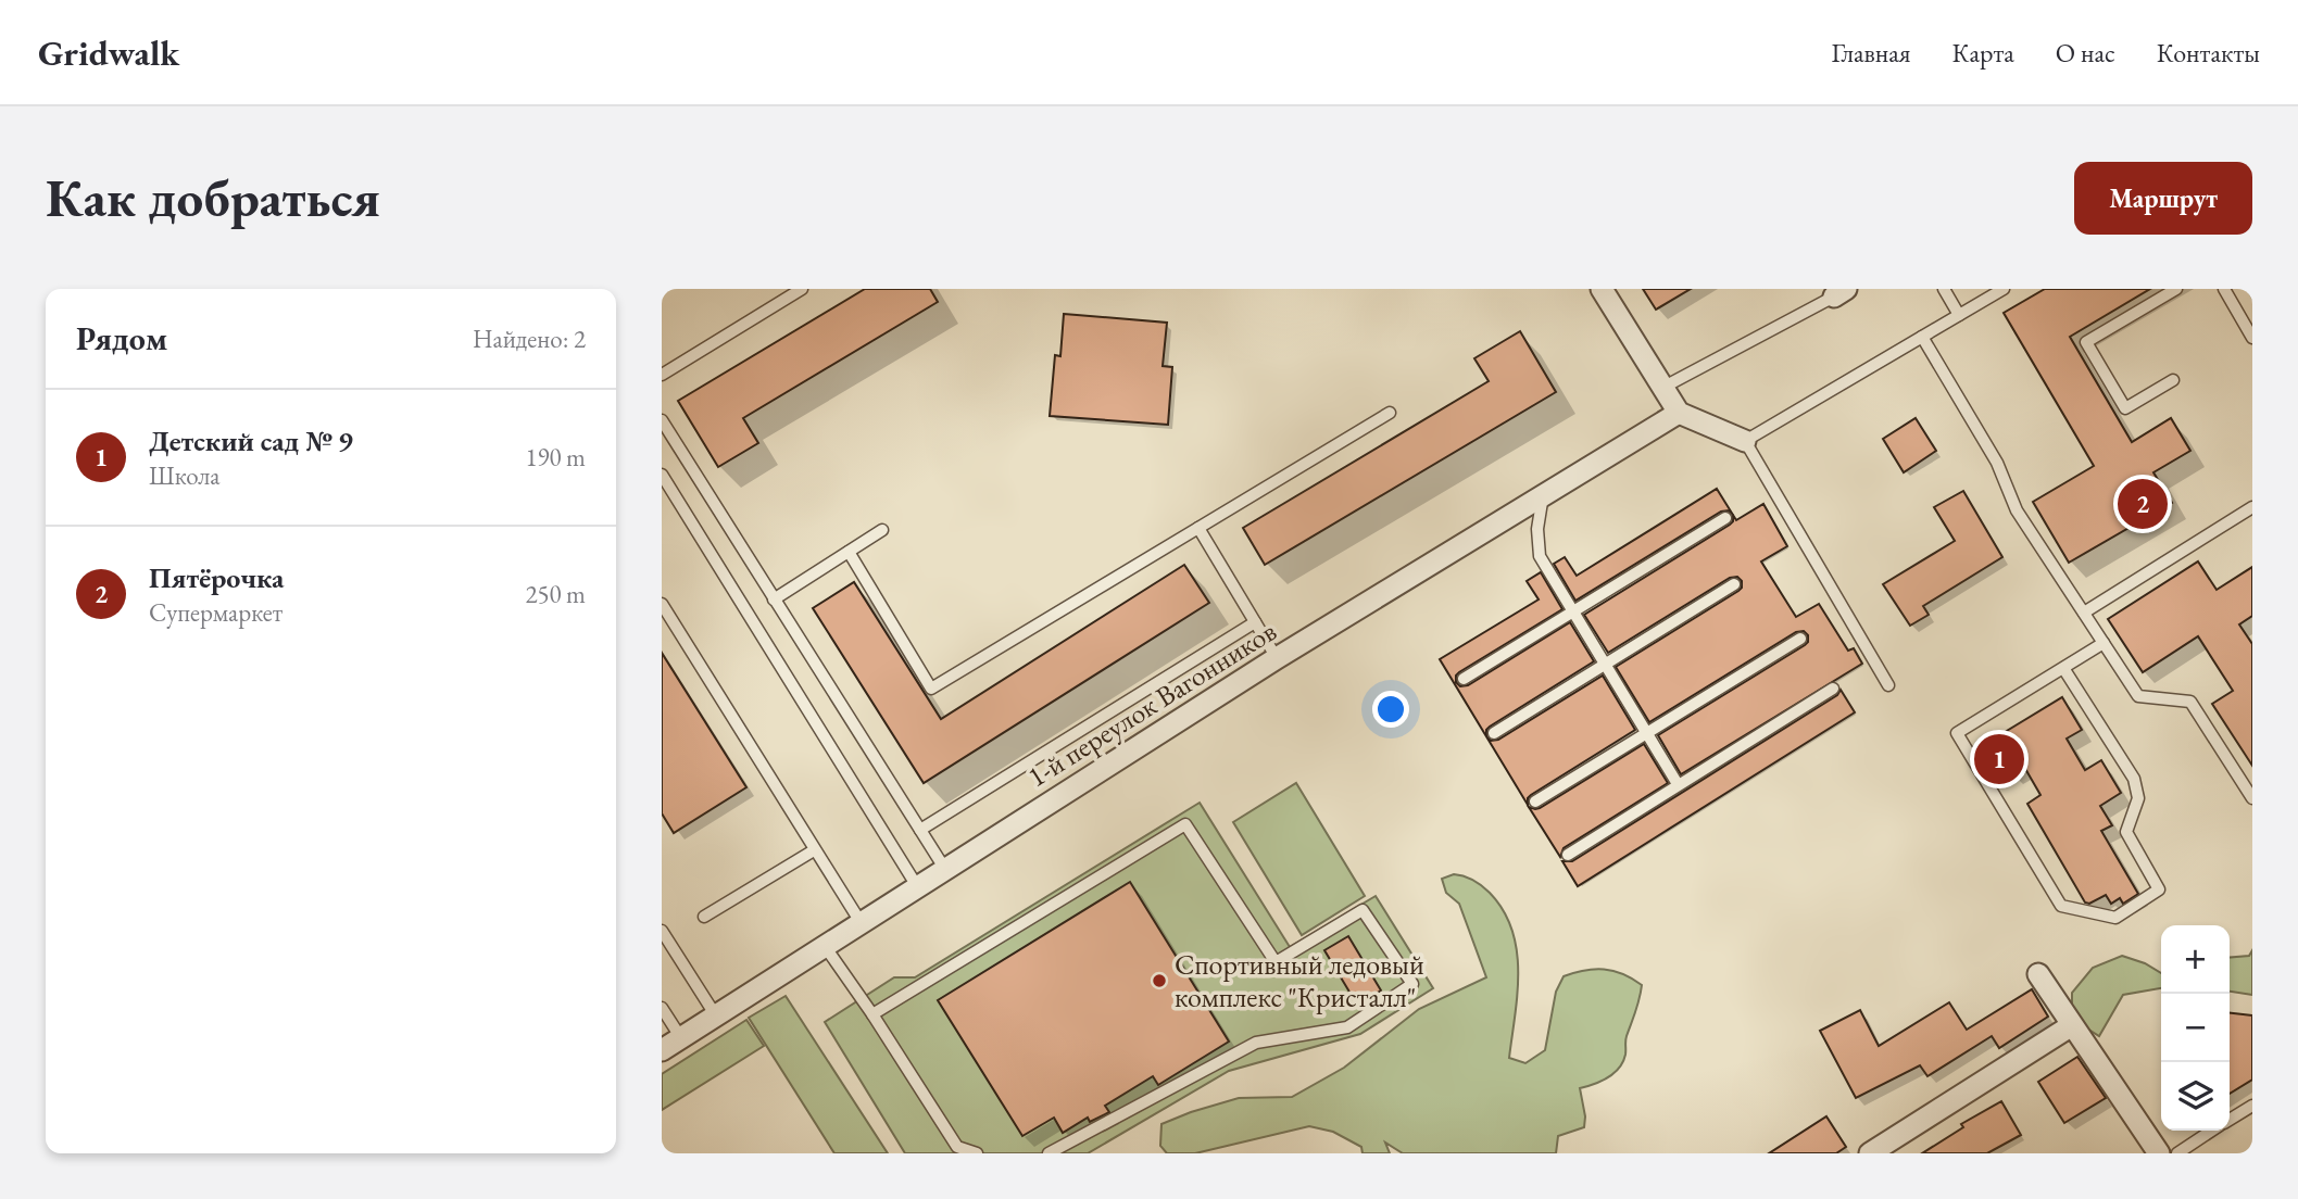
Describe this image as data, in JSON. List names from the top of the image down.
{
  "streets": {
    "street": ["1-й переулок Вагонников"]
  },
  "places": ["Спортивный ледовый комплекс \"Кристалл\""],
  "page": {
    "header": "Gridwalk",
    "nav": [
      "Главная",
      "Карта",
      "О нас",
      "Контакты"
    ],
    "buttons": "Маршрут",
    "title": "Как добраться",
    "heading": ["Рядом", "Найдено: 2"],
    "list": [
      {
        "mark": "1",
        "name": "Детский сад № 9",
        "note": "Школа",
        "value": "190 m"
      },
      {
        "mark": "2",
        "name": "Пятёрочка",
        "note": "Супермаркет",
        "value": "250 m"
      }
    ],
    "pins": ["2", "1"],
    "map_buttons": ["+", "−"]
  }
}
